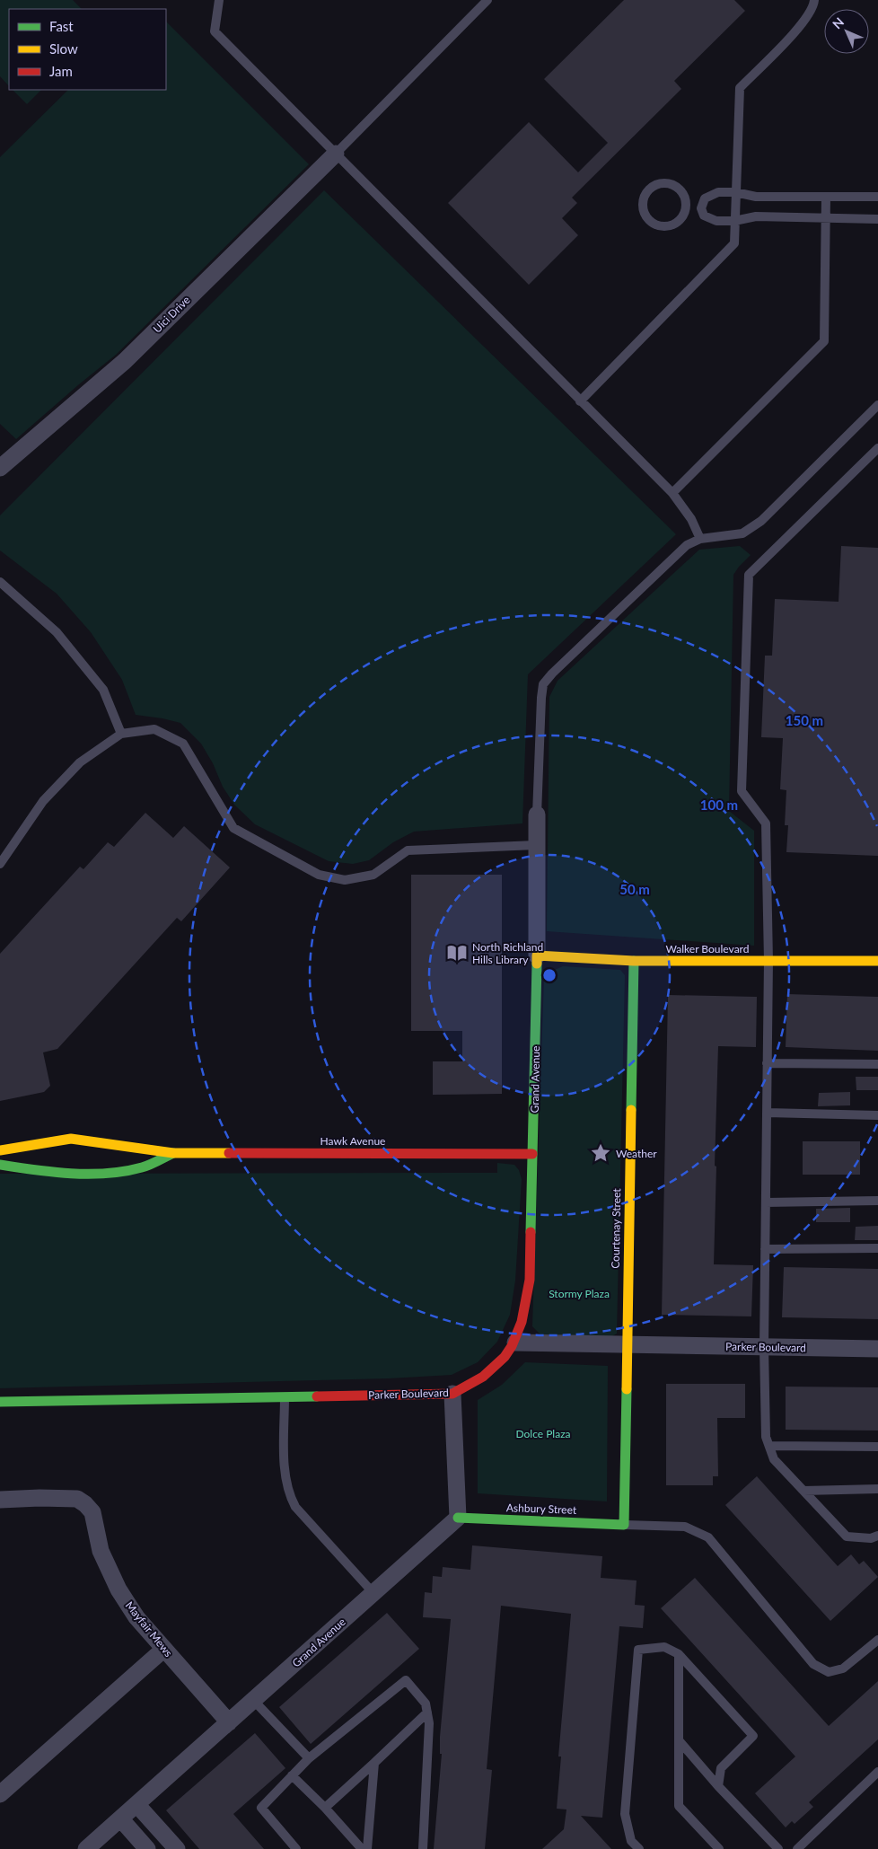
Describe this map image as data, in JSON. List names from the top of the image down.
{
  "streets": {
    "street": [
      "Uici Drive",
      "Walker Boulevard",
      "Grand Avenue",
      "Hawk Avenue",
      "Courtenay Street",
      "Parker Boulevard",
      "Ashbury Street",
      "Mayfair Mews"
    ]
  },
  "crossings": [
    ["Walker Boulevard", "Grand Avenue"],
    ["Walker Boulevard", "Courtenay Street"],
    ["Grand Avenue", "Hawk Avenue"],
    ["Grand Avenue", "Parker Boulevard"],
    ["Grand Avenue", "Ashbury Street"],
    ["Grand Avenue", "Mayfair Mews"],
    ["Courtenay Street", "Parker Boulevard"],
    ["Courtenay Street", "Ashbury Street"]
  ],
  "parks": ["Stormy Plaza", "Dolce Plaza"],
  "places": {
    "library": ["North Richland Hills Library"],
    "place": ["Weather"]
  },
  "legend": ["Fast", "Slow", "Jam"],
  "north": "top left",
  "rings": ["150 m", "100 m", "50 m"]
}
